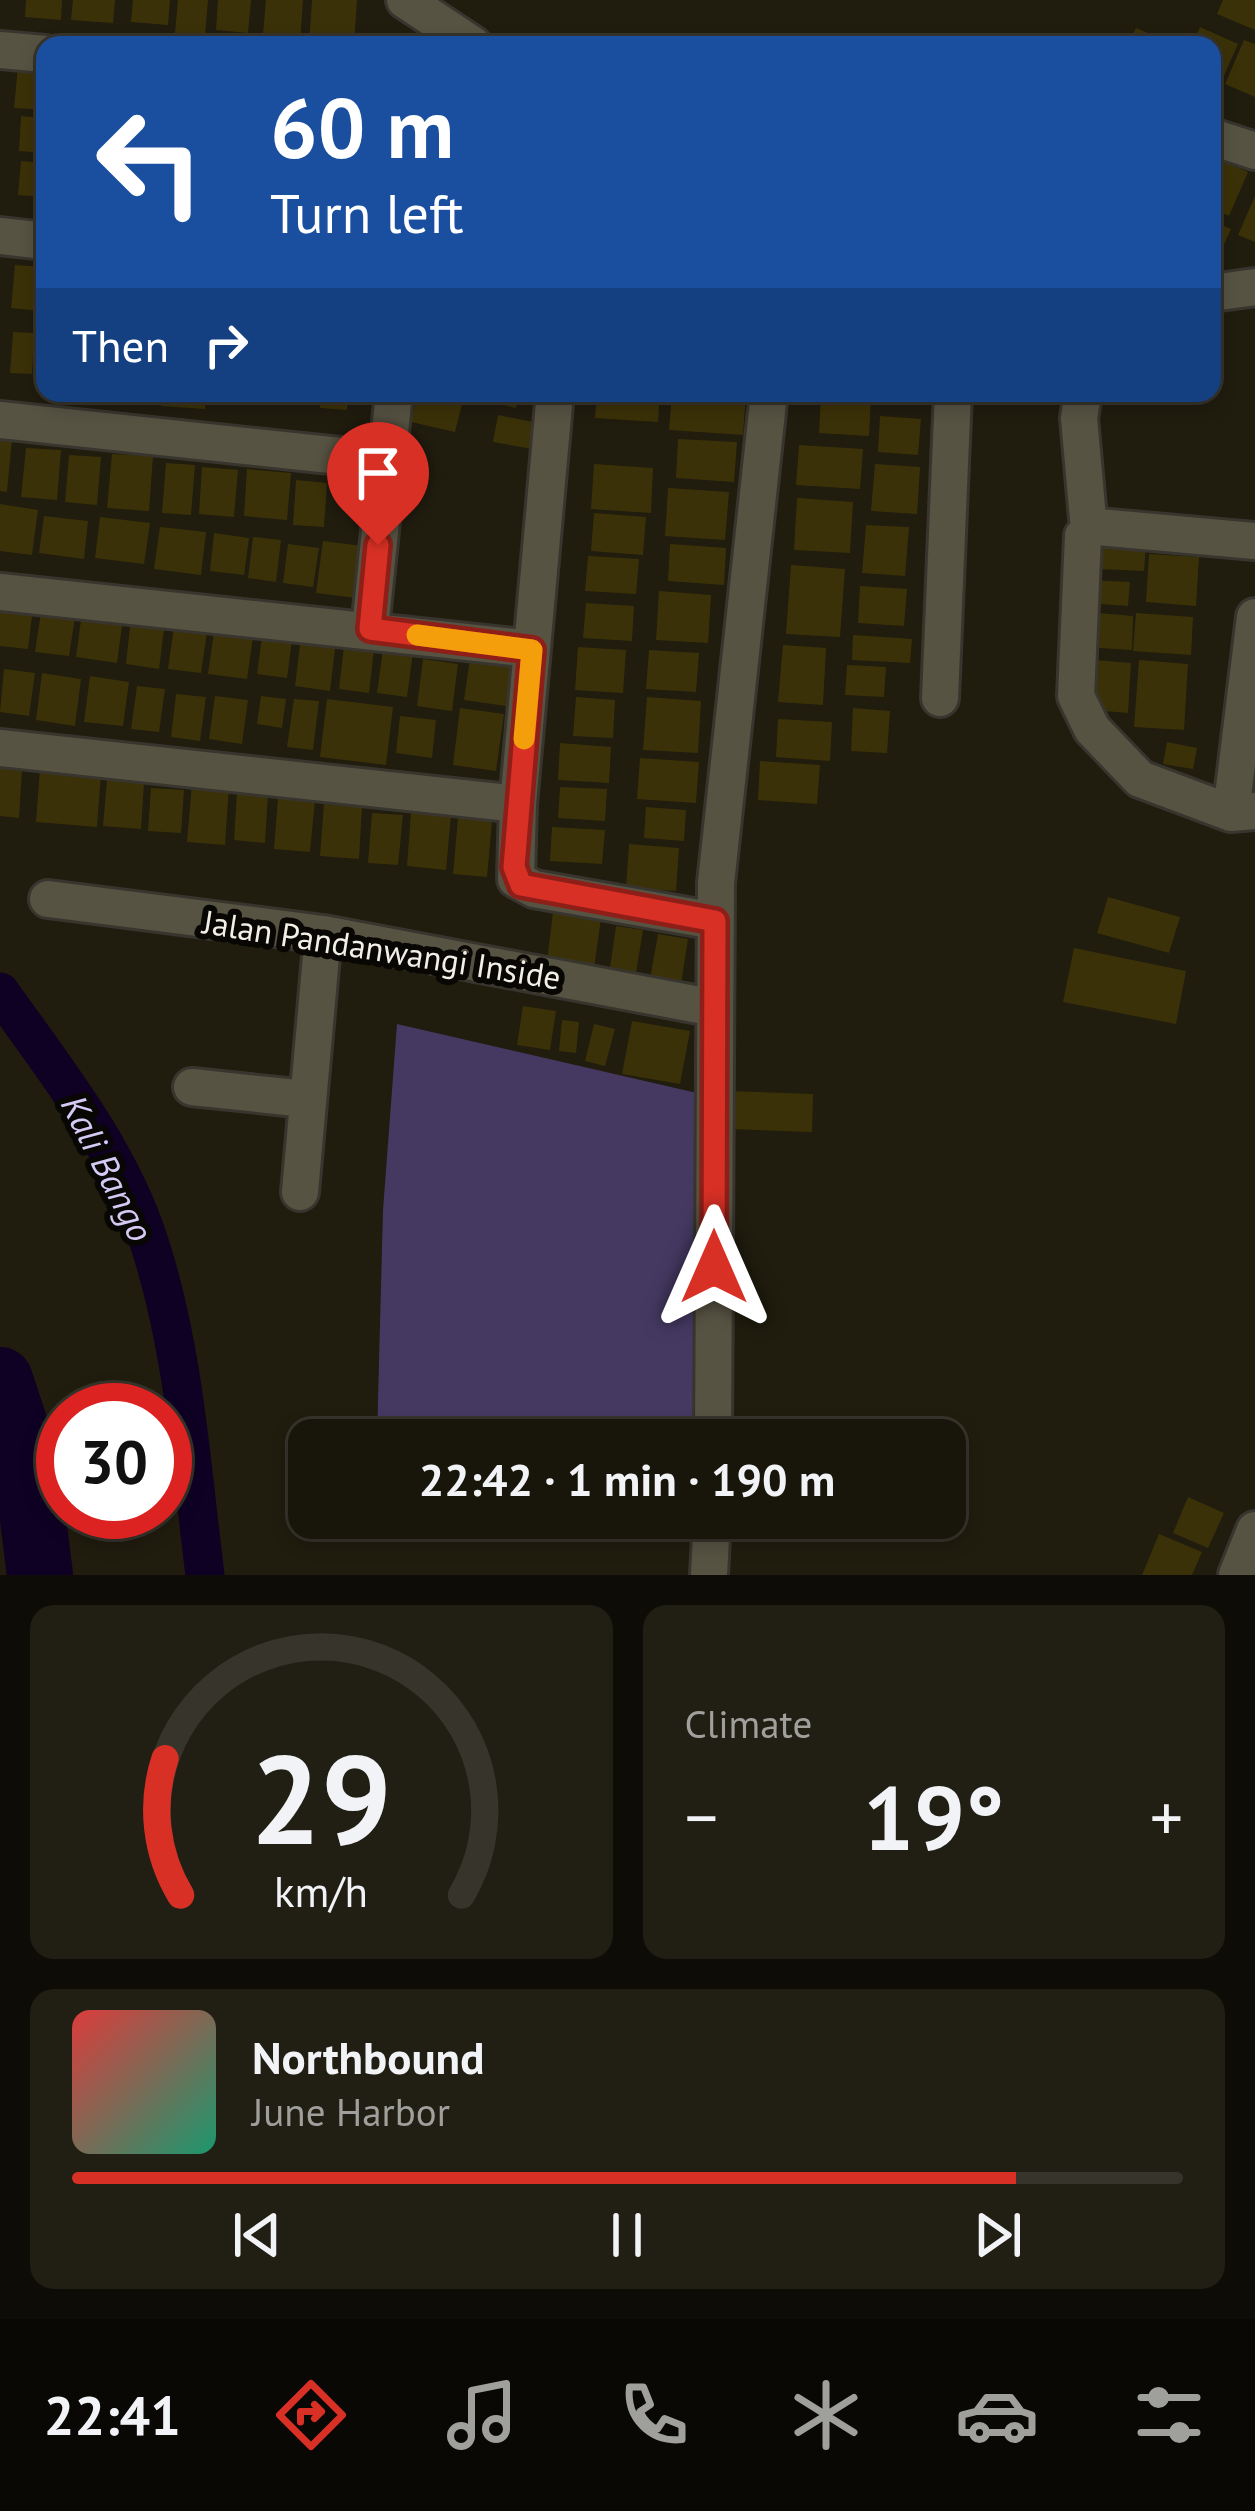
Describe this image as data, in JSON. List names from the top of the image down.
{
  "streets": {
    "street": ["Jalan Pandanwangi Inside"]
  },
  "water": ["Kali Bango"],
  "page": {
    "turn": ["60 m", "Turn left"],
    "then": "Then",
    "limit": "30",
    "trip": "22:42 · 1 min · 190 m",
    "tile": "Climate",
    "heat": ["−", "19°", "+"],
    "song": ["Northbound", "June Harbor"],
    "tabs": "22:41",
    "gauge": ["29", "km/h"]
  }
}
